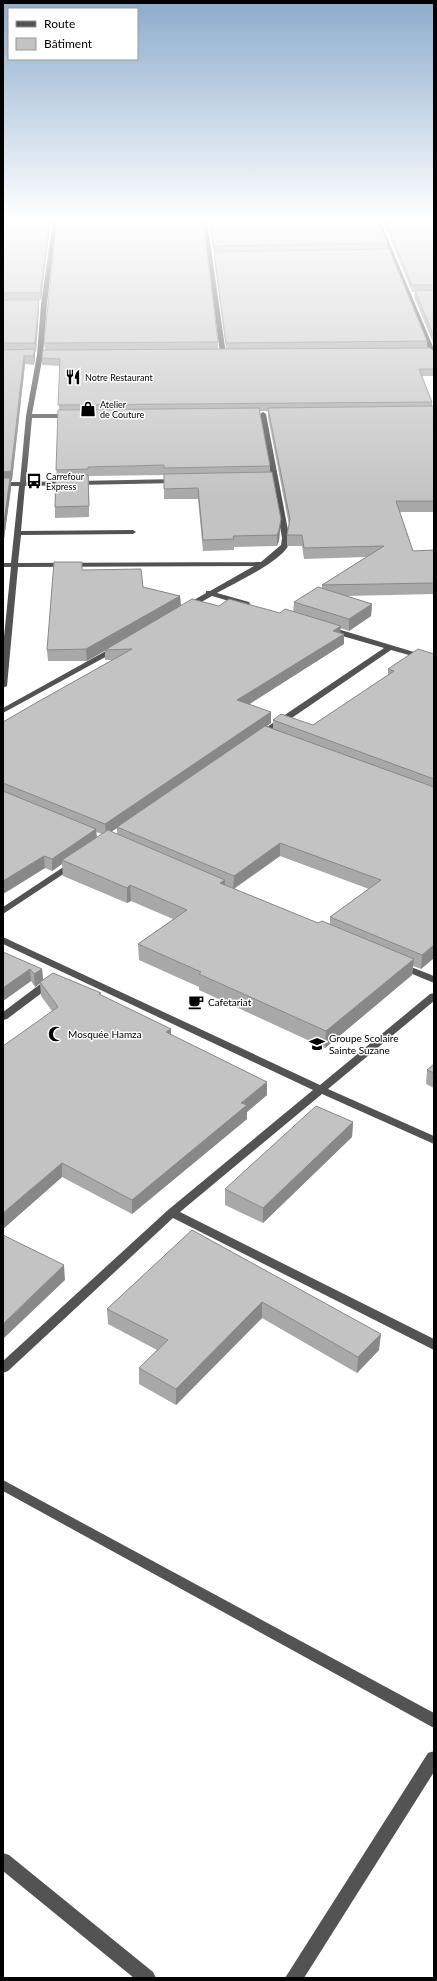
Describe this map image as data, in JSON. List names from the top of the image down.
{
  "places": {
    "restaurant": ["Notre Restaurant"],
    "shop": ["Atelier de Couture"],
    "bus stop": ["Carrefour Express"],
    "cafe": ["Cafetariat"],
    "mosque": ["Mosquée Hamza"],
    "school or university": ["Groupe Scolaire Sainte Suzane"]
  },
  "legend": ["Route", "Bâtiment"]
}
